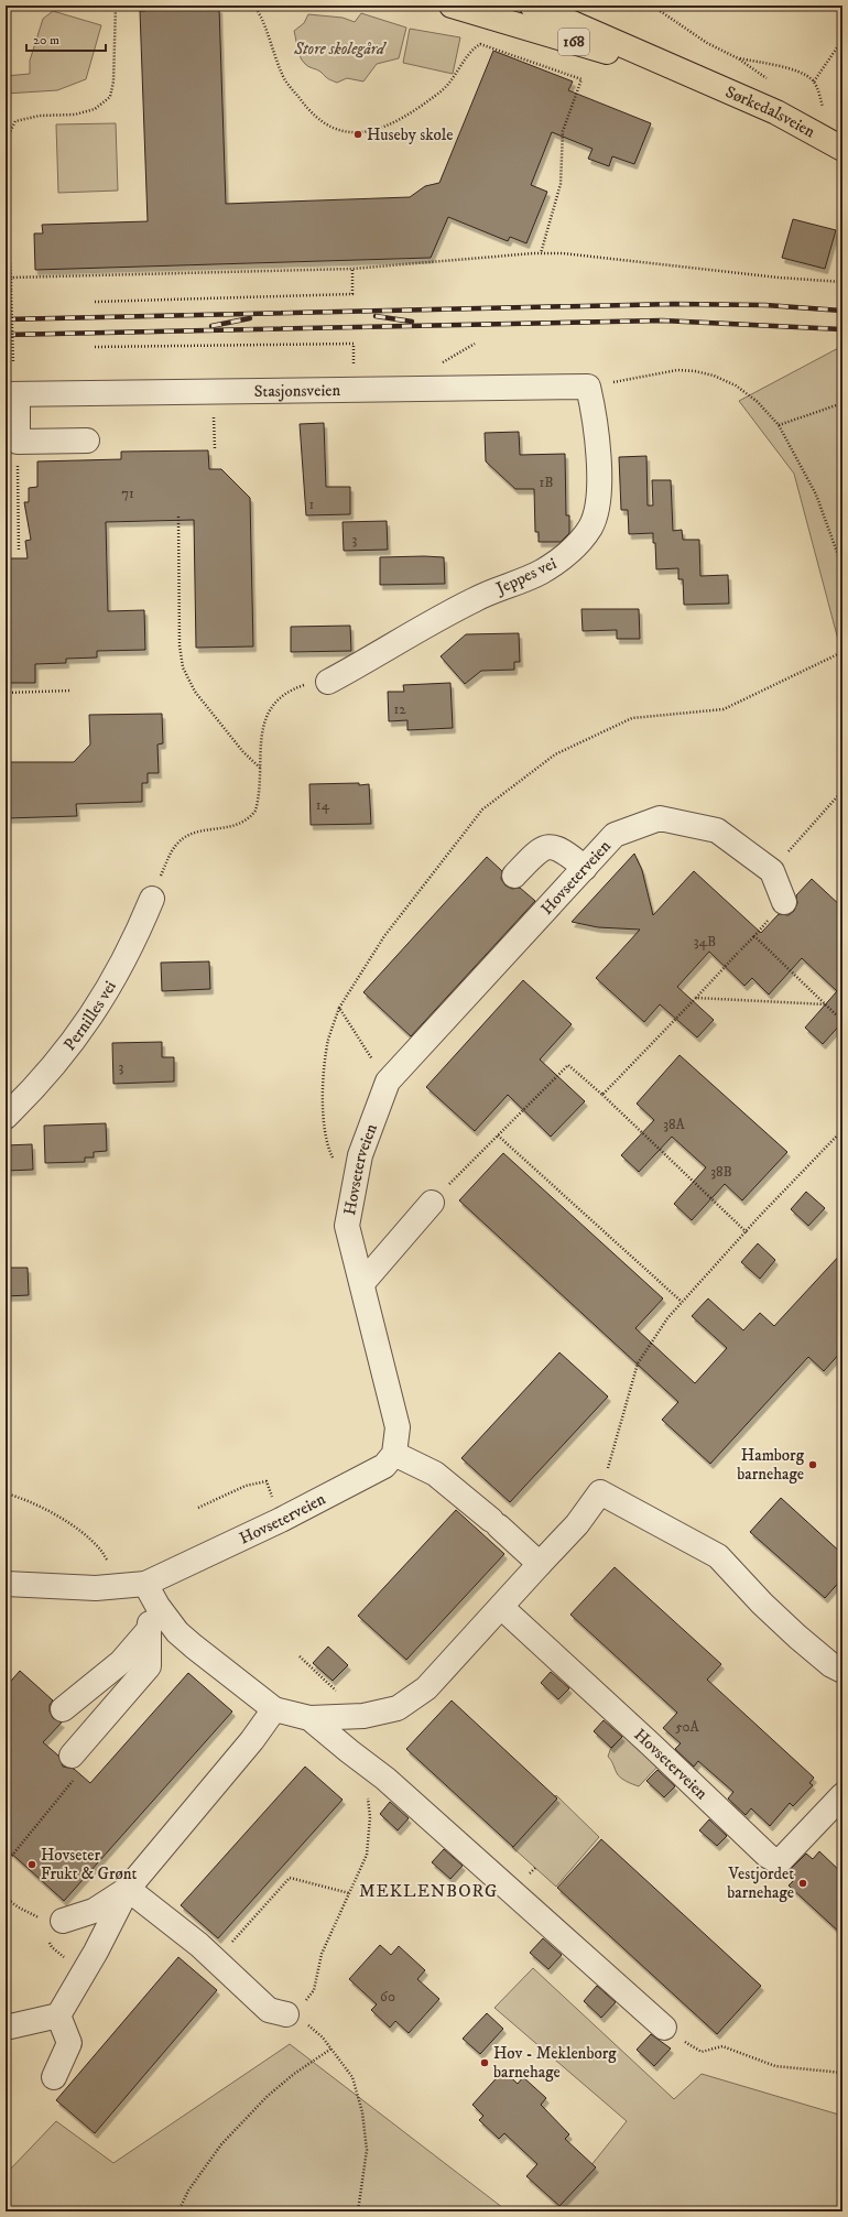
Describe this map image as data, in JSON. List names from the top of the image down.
{
  "streets": {
    "main road": ["168", "Sørkedalsveien"],
    "street": [
      "Stasjonsveien",
      "Jeppes vei",
      "Hovseterveien",
      "Pernilles vei"
    ]
  },
  "crossings": [
    ["Stasjonsveien", "Jeppes vei"]
  ],
  "districts": ["MEKLENBORG"],
  "parks": ["Store skolegård"],
  "places": [
    "Huseby skole",
    "Hamborg barnehage",
    "Hovseter Frukt & Grønt",
    "Vestjordet barnehage",
    "Hov - Meklenborg barnehage"
  ],
  "house_numbers": [
    "1B",
    "71",
    "1",
    "3",
    "12",
    "14",
    "34B",
    "3",
    "38A",
    "38B",
    "50A",
    "60"
  ],
  "scale_bar": "20 m"
}
